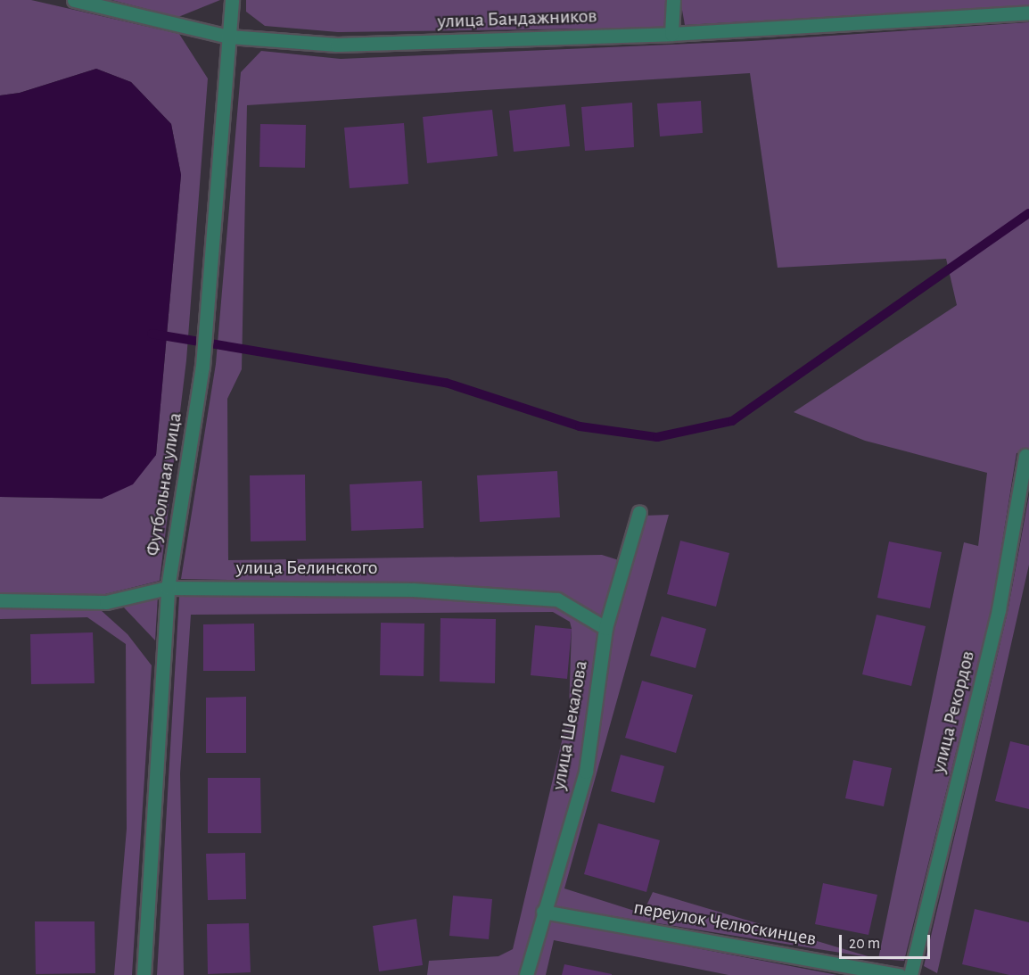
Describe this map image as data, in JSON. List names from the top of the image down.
{
  "streets": {
    "street": [
      "улица Бандажников",
      "Футбольная улица",
      "улица Белинского",
      "улица Рекордов",
      "улица Шекалова",
      "переулок Челюскинцев"
    ]
  },
  "crossings": [
    ["улица Бандажников", "Футбольная улица"],
    ["Футбольная улица", "улица Белинского"],
    ["улица Белинского", "улица Шекалова"],
    ["улица Шекалова", "переулок Челюскинцев"]
  ],
  "scale_bar": "20 m"
}
